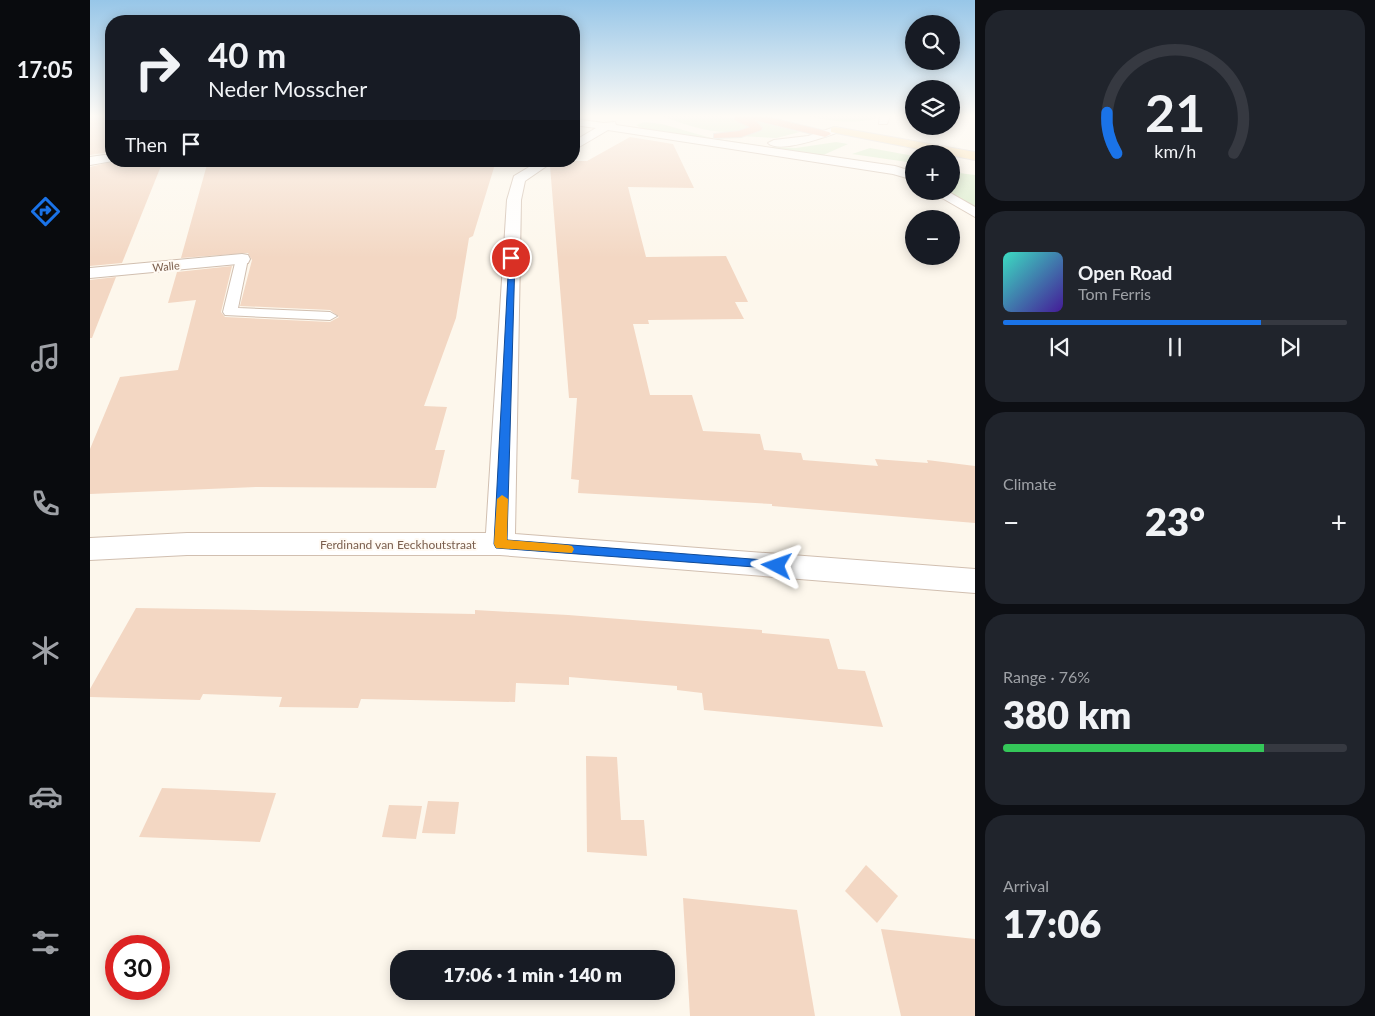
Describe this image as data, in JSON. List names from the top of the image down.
{
  "streets": {
    "street": ["Walle", "Ferdinand van Eeckhoutstraat"]
  },
  "page": {
    "tabs": "17:05",
    "map_buttons": ["+", "−"],
    "turn": ["40 m", "Neder Mosscher"],
    "then": "Then",
    "song": ["Open Road", "Tom Ferris"],
    "tile": [
      "Climate",
      ["Range · 76%", "380 km"],
      ["Arrival", "17:06"]
    ],
    "heat": ["−", "23°", "+"],
    "limit": "30",
    "trip": "17:06 · 1 min · 140 m",
    "gauge": ["21", "km/h"]
  }
}
